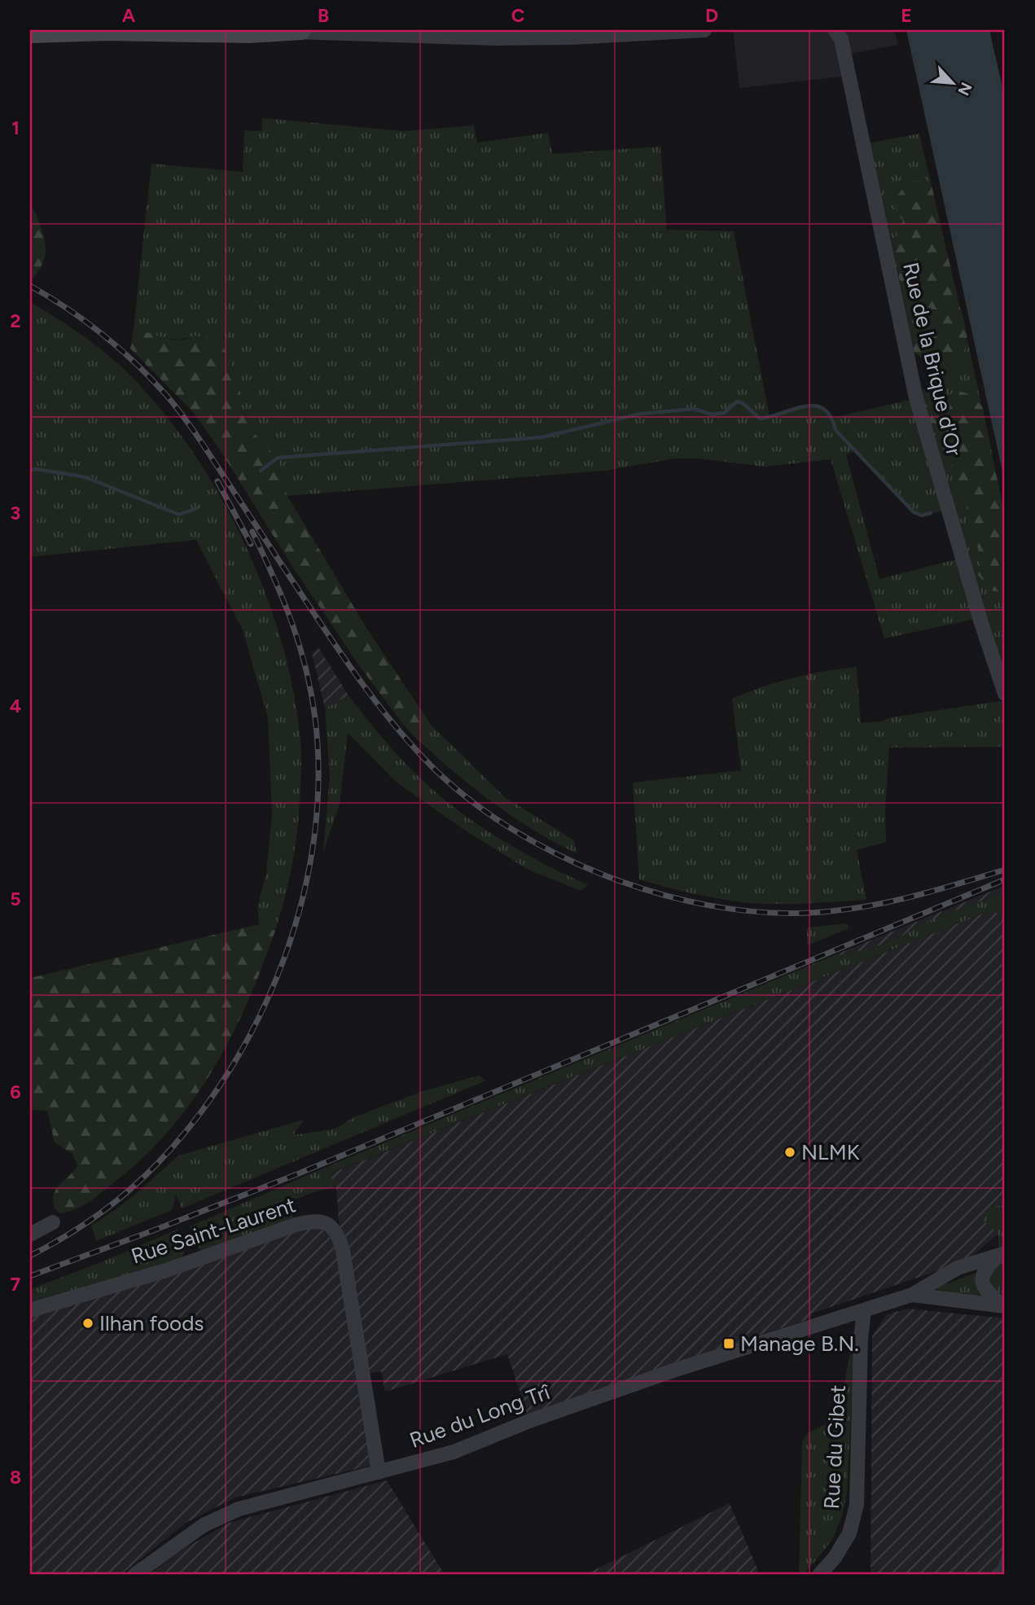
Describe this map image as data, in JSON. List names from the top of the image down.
{
  "streets": {
    "street": [
      "Rue de la Brique d'Or",
      "Rue Saint-Laurent",
      "Rue du Long Trî",
      "Rue du Gibet"
    ]
  },
  "crossings": [
    ["Rue Saint-Laurent", "Rue du Long Trî"],
    ["Rue du Long Trî", "Rue du Gibet"]
  ],
  "places": {
    "other": ["NLMK", "Ilhan foods"],
    "transit": ["Manage B.N."]
  },
  "north": "bottom right",
  "grid": {
    "columns": [
      "A",
      "B",
      "C",
      "D",
      "E"
    ],
    "rows": [
      "1",
      "2",
      "3",
      "4",
      "5",
      "6",
      "7",
      "8"
    ]
  }
}
